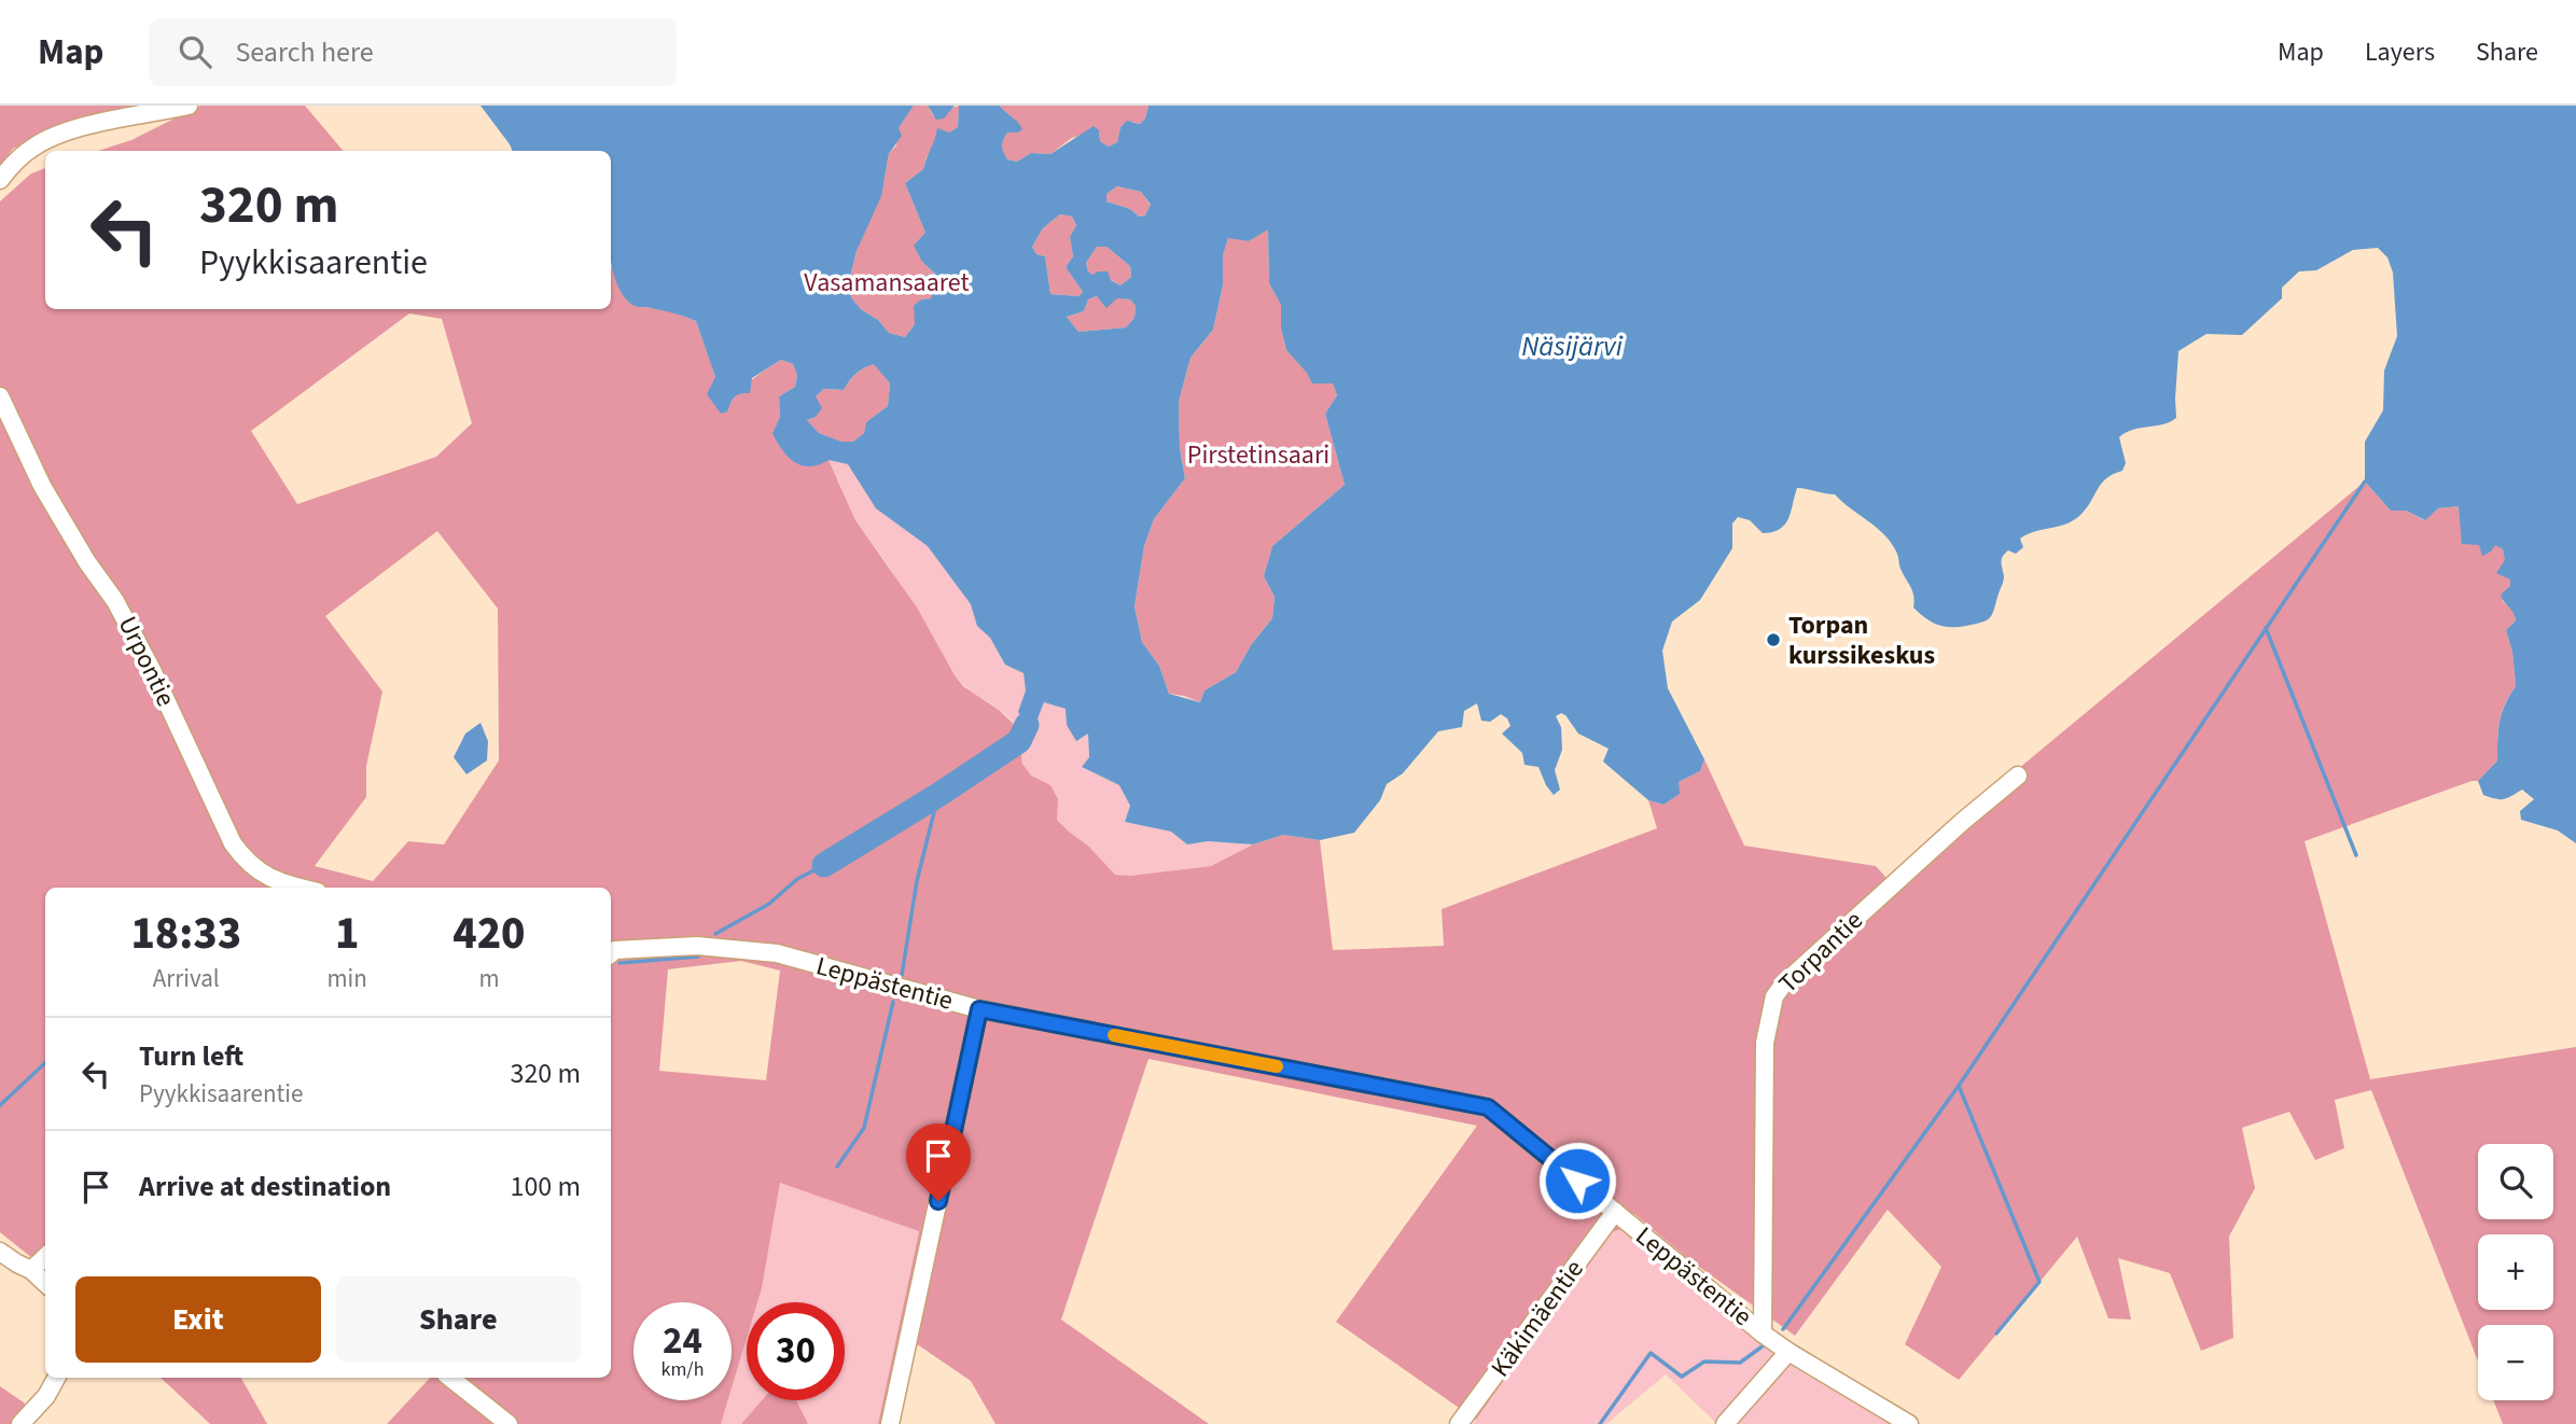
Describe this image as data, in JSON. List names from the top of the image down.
{
  "streets": {
    "street": [
      "Urpontie",
      "Torpantie",
      "Leppästentie",
      "Käkimäentie"
    ]
  },
  "crossings": [
    ["Torpantie", "Leppästentie"],
    ["Leppästentie", "Käkimäentie"]
  ],
  "water": ["Näsijärvi"],
  "parks": ["Vasamansaaret", "Pirstetinsaari"],
  "places": ["Torpan kurssikeskus"],
  "page": {
    "header": "Map",
    "search": "Search here",
    "nav": ["Map", "Layers", "Share"],
    "turn": ["320 m", "Pyykkisaarentie"],
    "eta": [
      "18:33",
      "Arrival",
      "1",
      "min",
      "420",
      "m"
    ],
    "list": [
      {
        "name": "Turn left",
        "note": "Pyykkisaarentie",
        "value": "320 m"
      },
      {
        "name": "Arrive at destination",
        "value": "100 m"
      }
    ],
    "map_buttons": ["+", "−"],
    "buttons": ["Exit", "Share"],
    "speed": "24 km/h",
    "limit": "30"
  }
}
